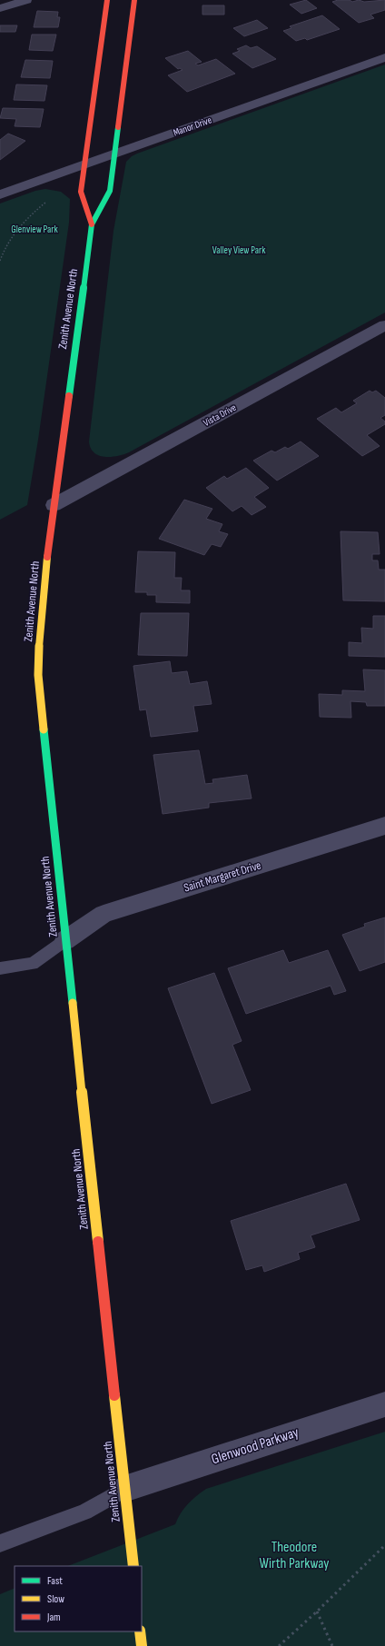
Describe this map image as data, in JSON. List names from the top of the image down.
{
  "streets": {
    "street": [
      "Manor Drive",
      "Zenith Avenue North",
      "Vista Drive",
      "Saint Margaret Drive",
      "Glenwood Parkway"
    ]
  },
  "crossings": [
    ["Manor Drive", "Zenith Avenue North"],
    ["Zenith Avenue North", "Vista Drive"],
    ["Zenith Avenue North", "Saint Margaret Drive"],
    ["Zenith Avenue North", "Glenwood Parkway"]
  ],
  "parks": ["Glenview Park", "Valley View Park", "Theodore Wirth Parkway"],
  "legend": ["Fast", "Slow", "Jam"]
}
